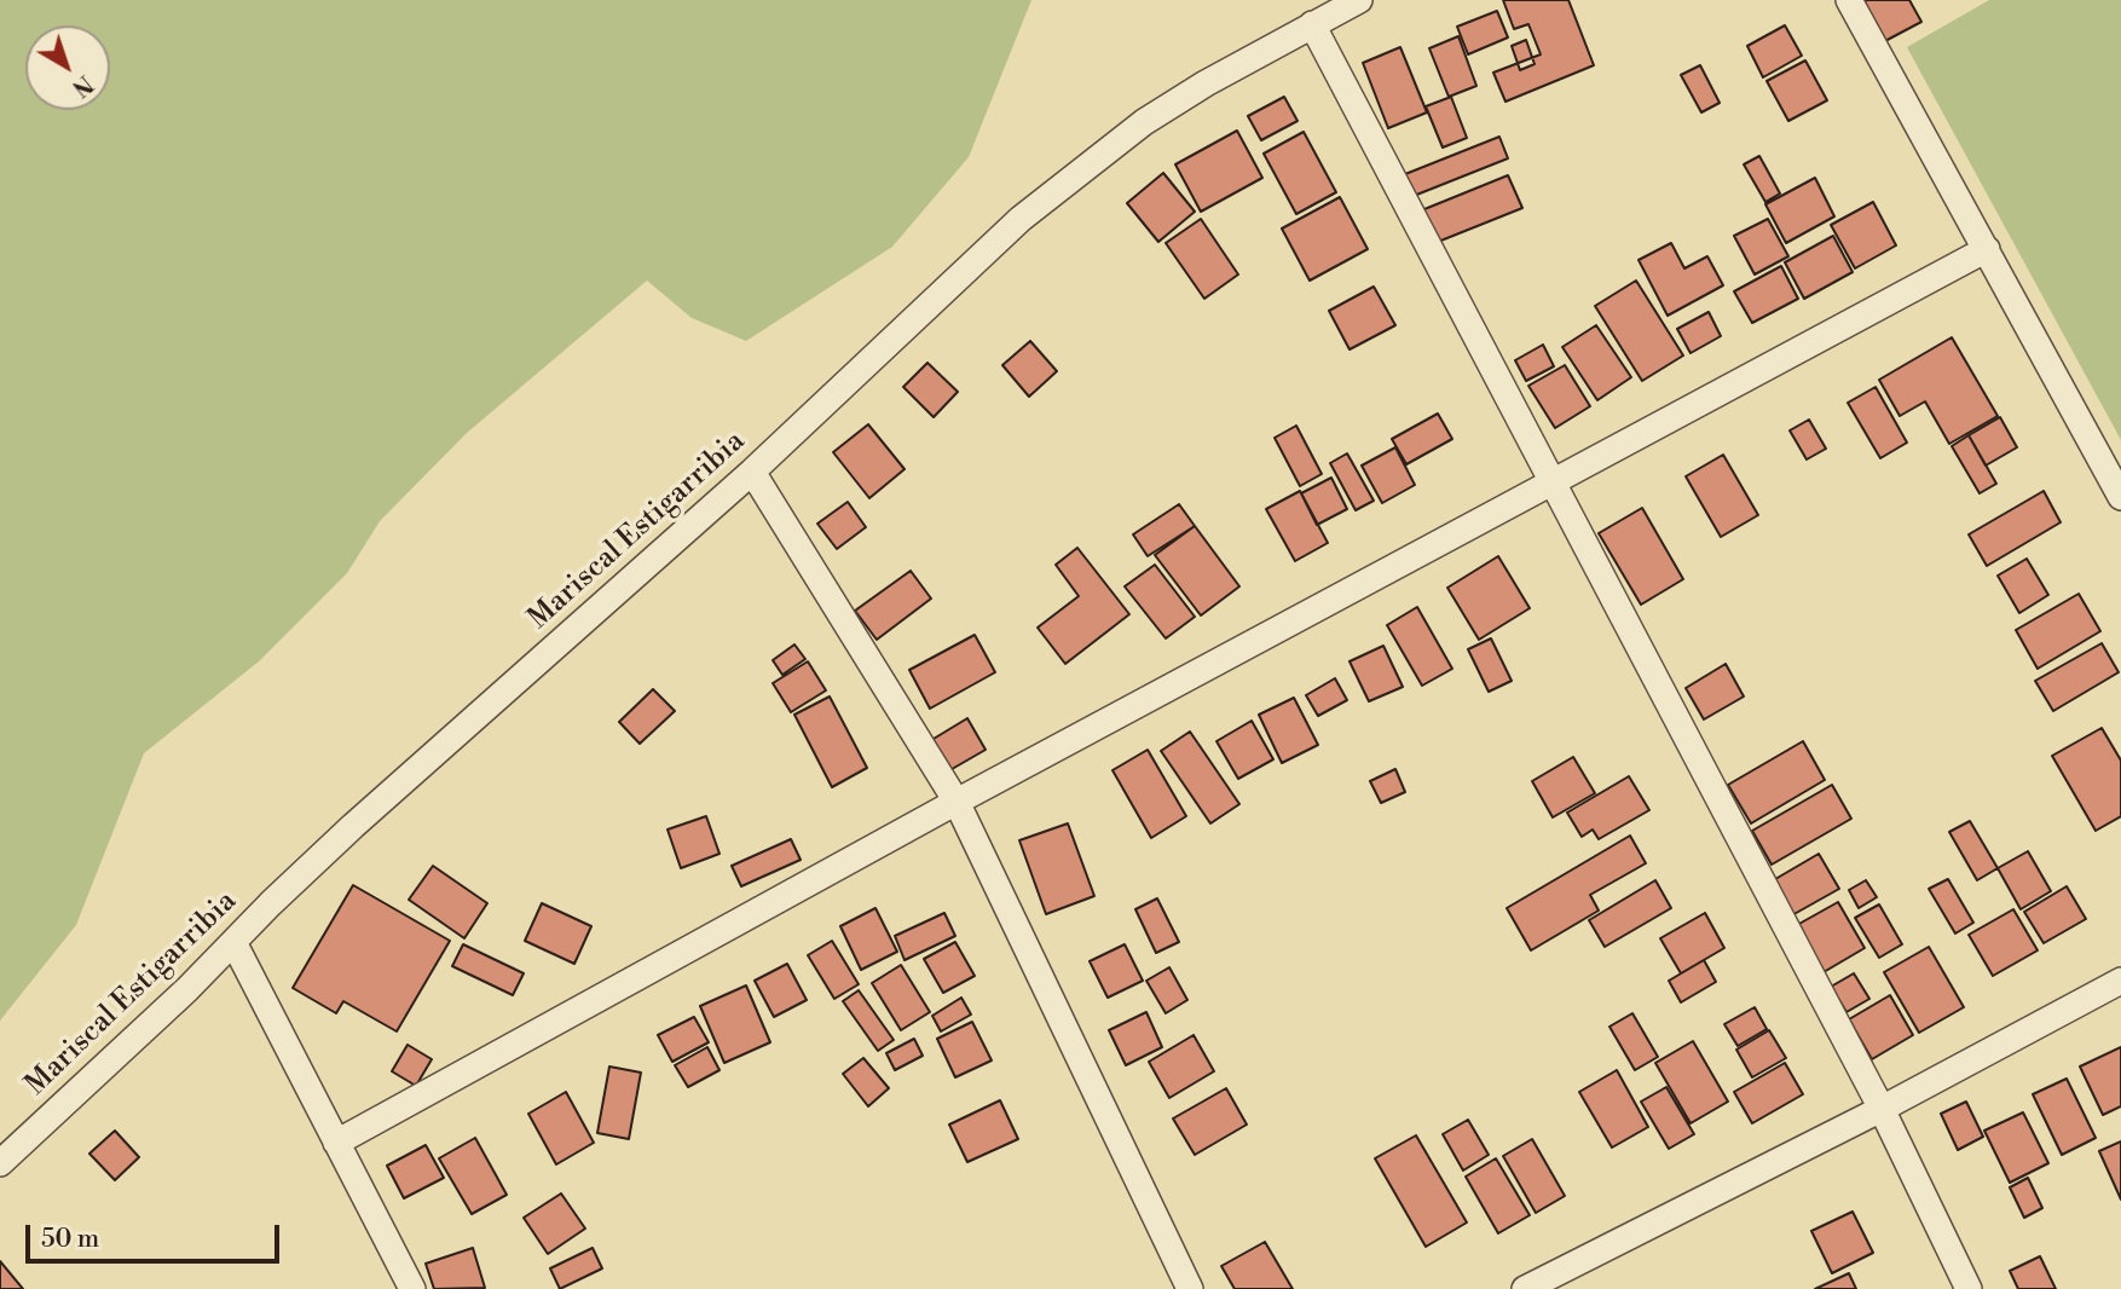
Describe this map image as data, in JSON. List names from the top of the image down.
{
  "streets": {
    "street": ["Mariscal Estigarribia"]
  },
  "scale_bar": "50 m",
  "north": "bottom right"
}
